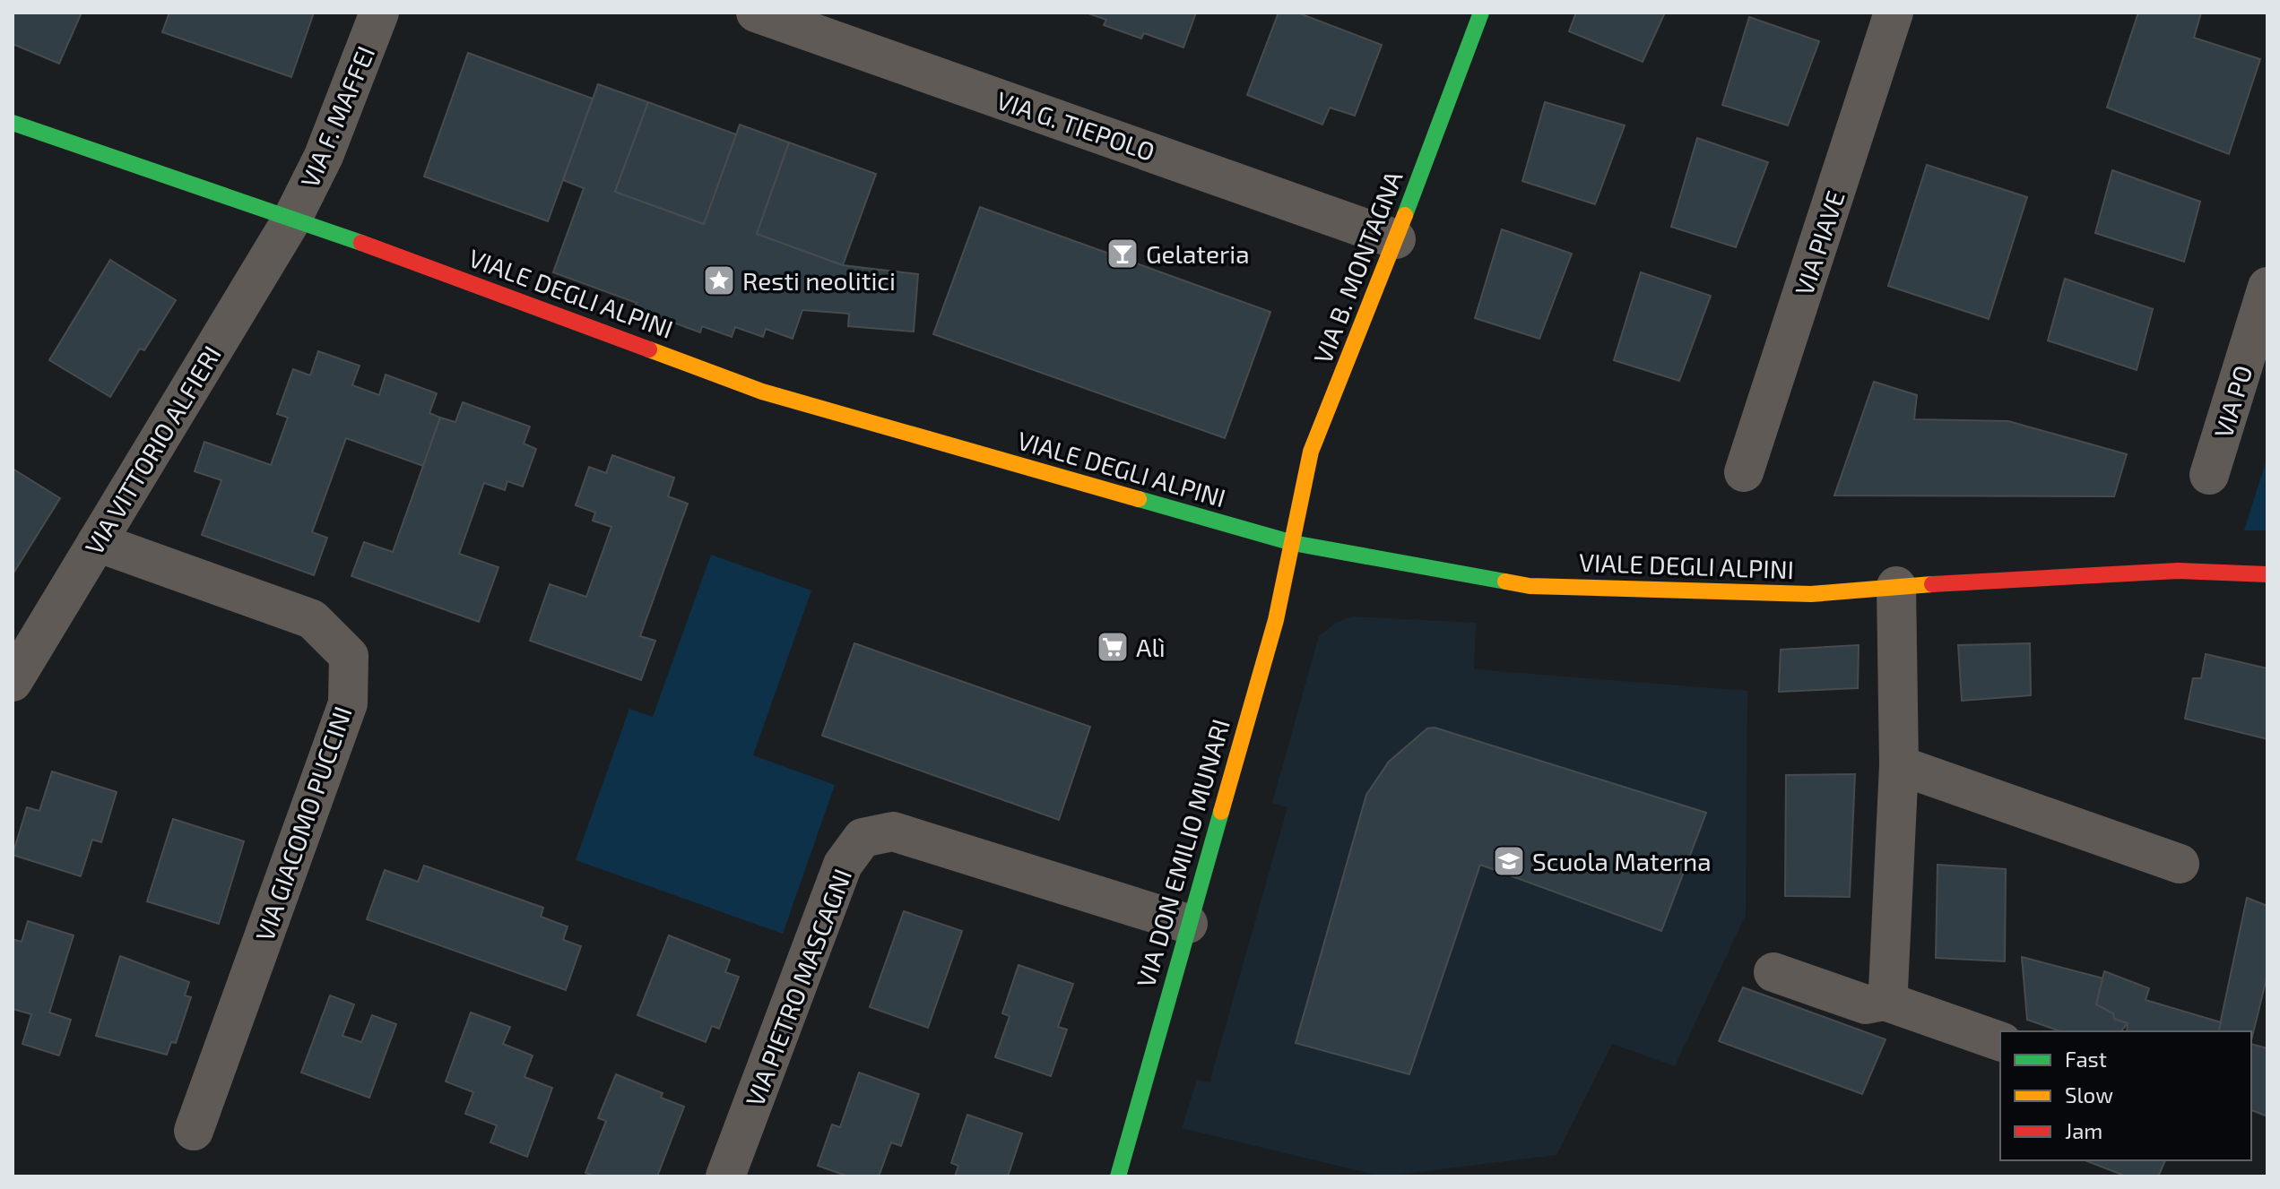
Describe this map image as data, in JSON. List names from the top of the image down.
{
  "streets": {
    "street": [
      "VIA F. MAFFEI",
      "VIA G. TIEPOLO",
      "VIA PIAVE",
      "VIA B. MONTAGNA",
      "VIALE DEGLI ALPINI",
      "VIA PO",
      "VIA VITTORIO ALFIERI",
      "VIA GIACOMO PUCCINI",
      "VIA DON EMILIO MUNARI",
      "VIA PIETRO MASCAGNI"
    ]
  },
  "crossings": [
    ["VIA F. MAFFEI", "VIALE DEGLI ALPINI"],
    ["VIA F. MAFFEI", "VIA VITTORIO ALFIERI"],
    ["VIA G. TIEPOLO", "VIA B. MONTAGNA"],
    ["VIA B. MONTAGNA", "VIALE DEGLI ALPINI"],
    ["VIA B. MONTAGNA", "VIA DON EMILIO MUNARI"],
    ["VIALE DEGLI ALPINI", "VIA VITTORIO ALFIERI"],
    ["VIALE DEGLI ALPINI", "VIA DON EMILIO MUNARI"],
    ["VIA VITTORIO ALFIERI", "VIA GIACOMO PUCCINI"],
    ["VIA DON EMILIO MUNARI", "VIA PIETRO MASCAGNI"]
  ],
  "places": {
    "bar": ["Gelateria"],
    "place": ["Resti neolitici"],
    "supermarket": ["Alì"],
    "school or university": ["Scuola Materna"]
  },
  "legend": ["Fast", "Slow", "Jam"]
}
